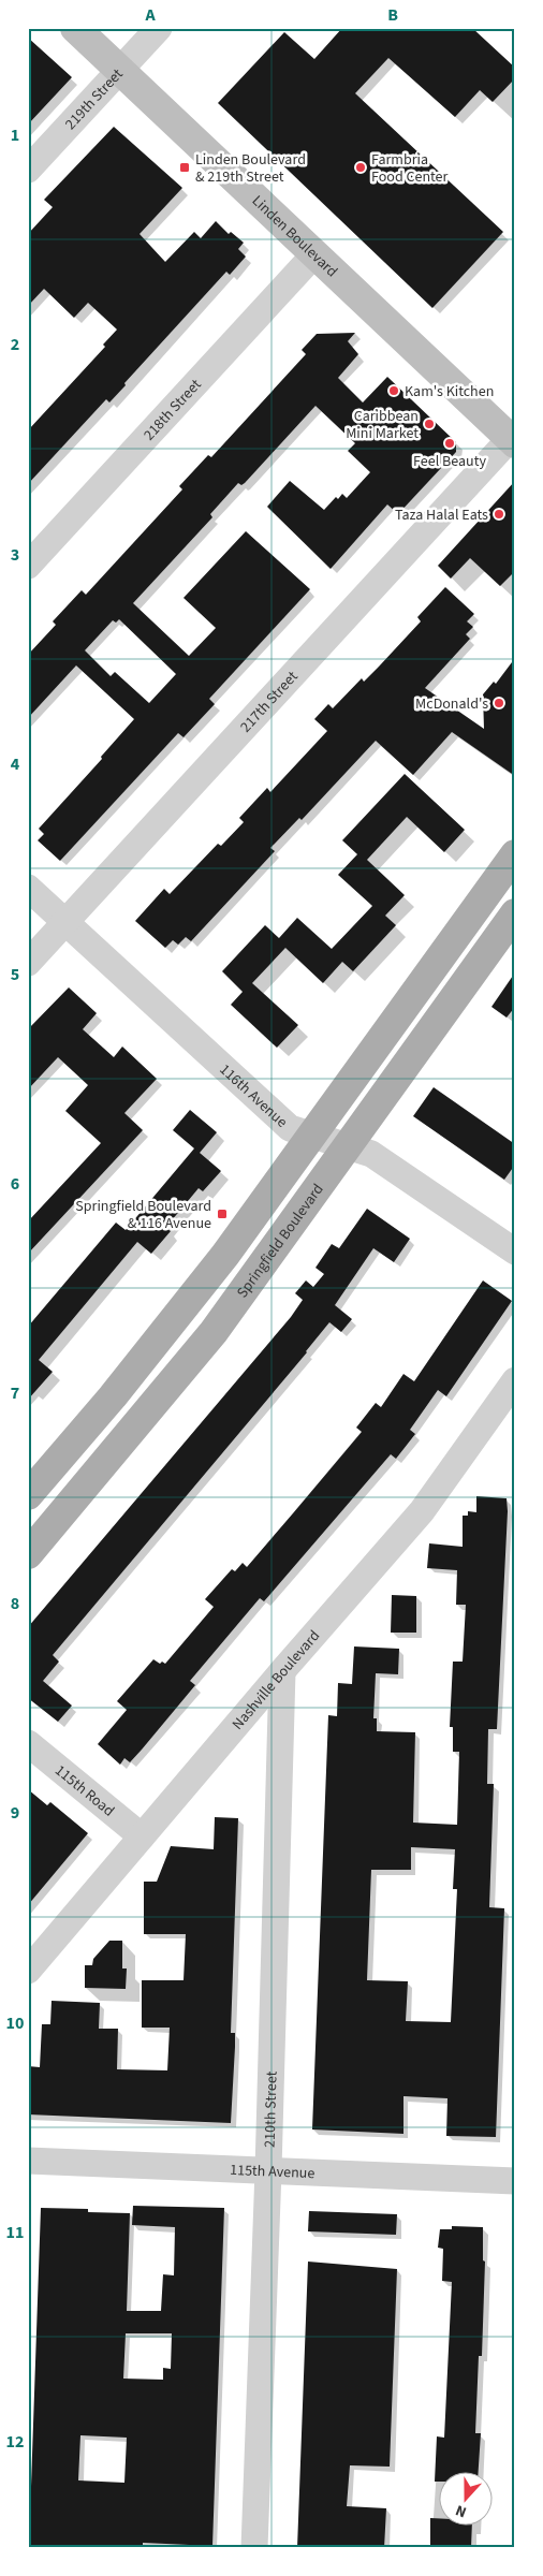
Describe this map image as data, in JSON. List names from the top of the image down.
{
  "streets": {
    "main road": ["Linden Boulevard", "Springfield Boulevard"],
    "street": [
      "219th Street",
      "218th Street",
      "217th Street",
      "116th Avenue",
      "Nashville Boulevard",
      "115th Road",
      "210th Street",
      "115th Avenue"
    ]
  },
  "crossings": [
    ["219th Street", "Linden Boulevard"],
    ["Linden Boulevard", "218th Street"],
    ["Linden Boulevard", "217th Street"],
    ["217th Street", "116th Avenue"],
    ["116th Avenue", "Springfield Boulevard"],
    ["Nashville Boulevard", "115th Road"],
    ["Nashville Boulevard", "210th Street"],
    ["210th Street", "115th Avenue"]
  ],
  "places": {
    "transit": ["Linden Boulevard & 219th Street", "Springfield Boulevard & 116 Avenue"],
    "other": [
      "Farmbria Food Center",
      "Kam's Kitchen",
      "Caribbean Mini Market",
      "Feel Beauty",
      "Taza Halal Eats",
      "McDonald's"
    ]
  },
  "north": "bottom",
  "grid": {
    "columns": ["A", "B"],
    "rows": [
      "1",
      "2",
      "3",
      "4",
      "5",
      "6",
      "7",
      "8",
      "9",
      "10",
      "11",
      "12"
    ]
  }
}
